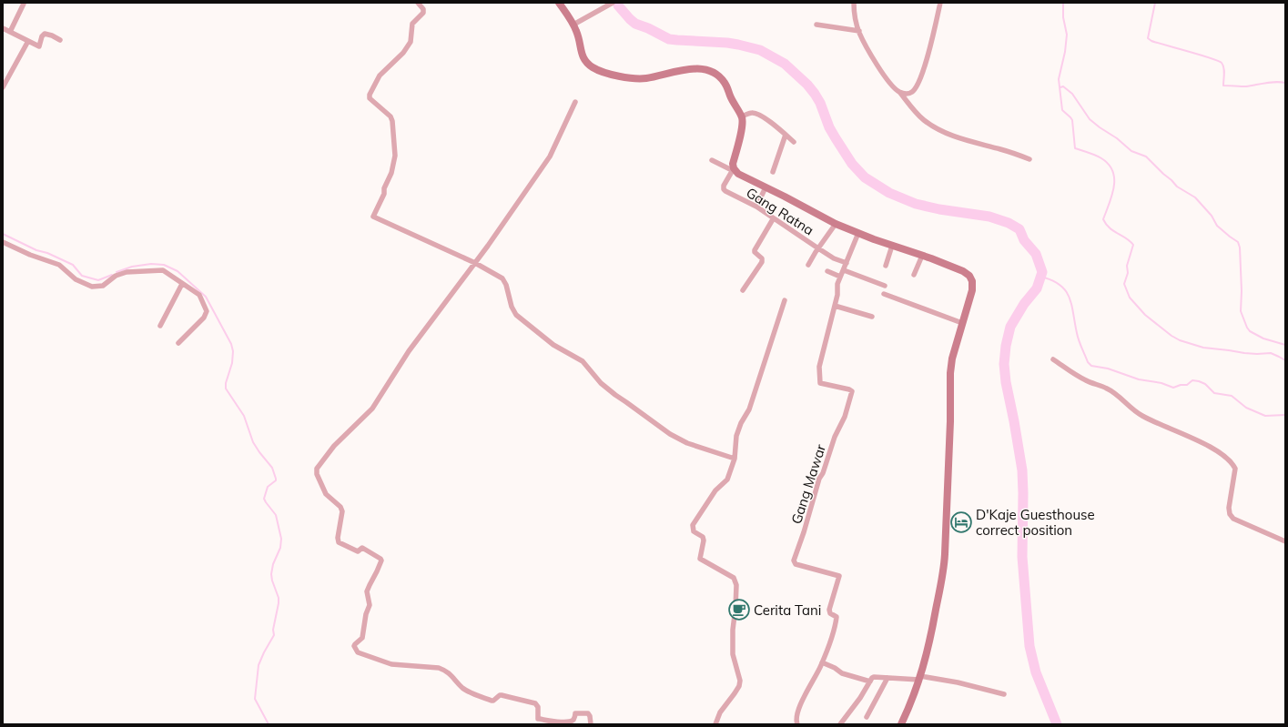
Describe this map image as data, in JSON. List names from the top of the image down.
{
  "streets": {
    "street": ["Gang Ratna", "Gang Mawar"]
  },
  "crossings": [
    ["Gang Ratna", "Gang Mawar"]
  ],
  "places": {
    "hotel": ["D'Kaje Guesthouse correct position"],
    "cafe": ["Cerita Tani"]
  }
}
